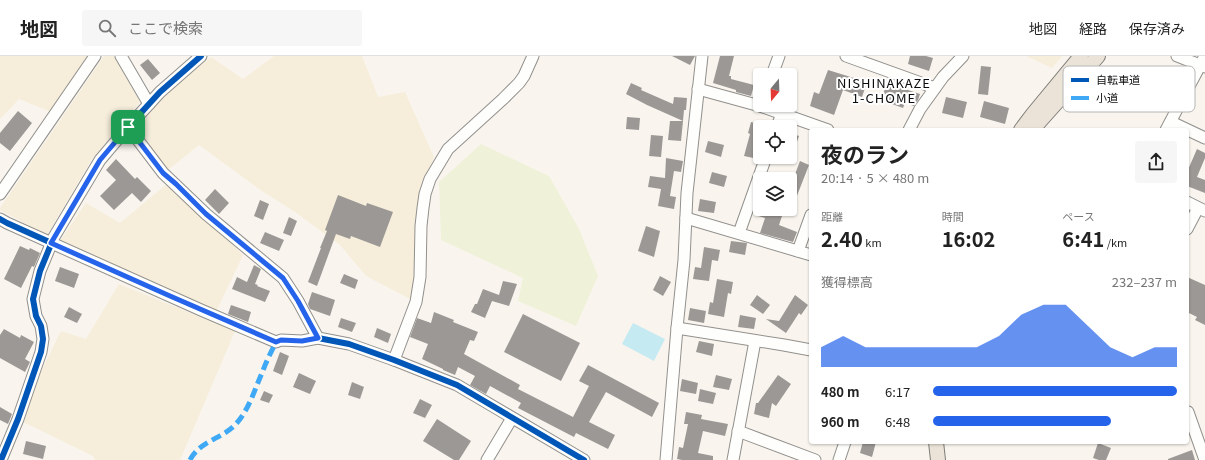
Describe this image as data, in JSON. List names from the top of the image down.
{
  "districts": ["NISHINAKAZE 1-CHOME"],
  "legend": ["自転車道", "小道"],
  "north": "bottom",
  "page": {
    "header": "地図",
    "search": "ここで検索",
    "nav": ["地図", "経路", "保存済み"],
    "heading": ["夜のラン", "20:14 · 5 × 480 m"],
    "stats": [
      ["距離", "2.40 km"],
      ["時間", "16:02"],
      ["ペース", "6:41 /km"]
    ],
    "chart": ["獲得標高", "232–237 m"],
    "list": [
      {
        "name": "480 m",
        "note": "6:17"
      },
      {
        "name": "960 m",
        "note": "6:48"
      }
    ]
  }
}
